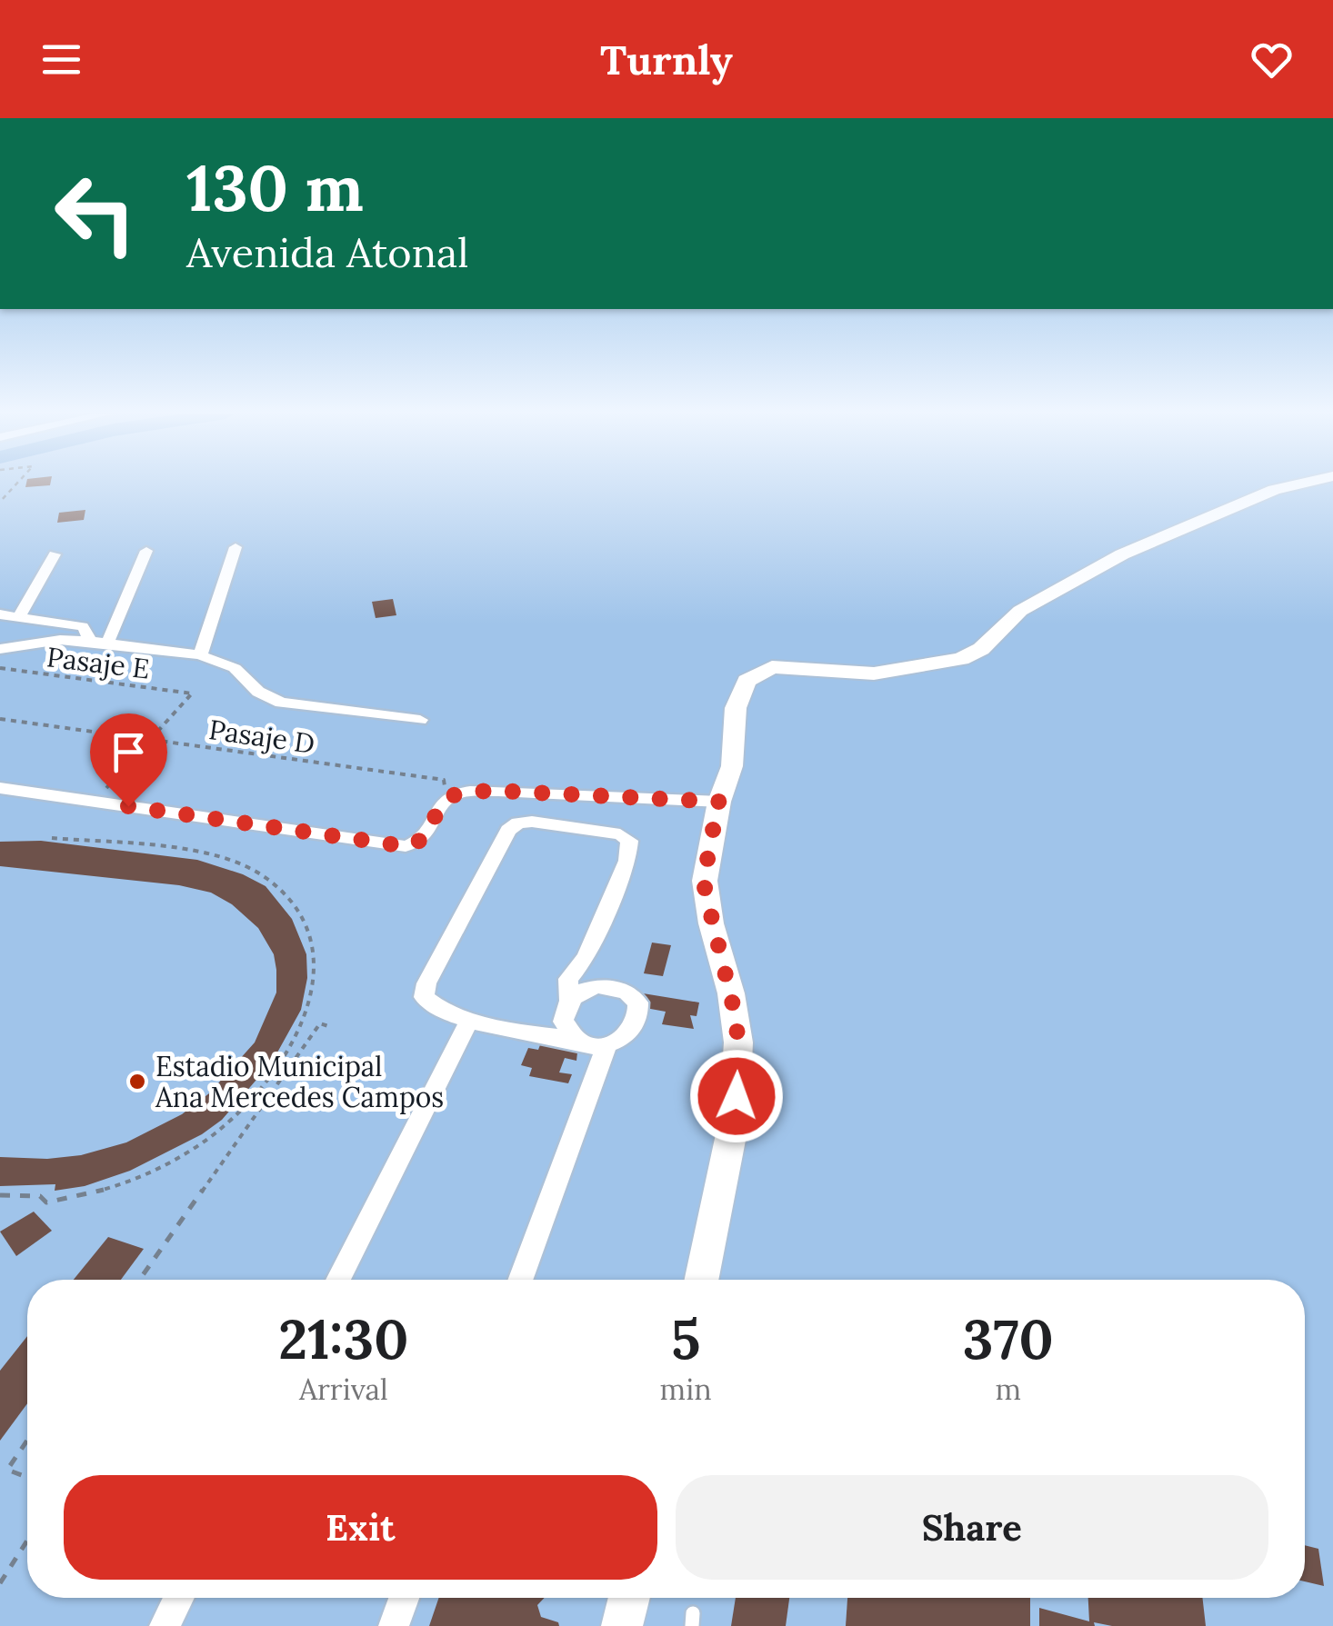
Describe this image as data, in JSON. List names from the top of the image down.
{
  "streets": {
    "path": ["Pasaje E", "Pasaje D"]
  },
  "places": ["Estadio Municipal Ana Mercedes Campos"],
  "page": {
    "header": "Turnly",
    "turn": ["130 m", "Avenida Atonal"],
    "eta": [
      "21:30",
      "Arrival",
      "5",
      "min",
      "370",
      "m"
    ],
    "buttons": ["Exit", "Share"]
  }
}
